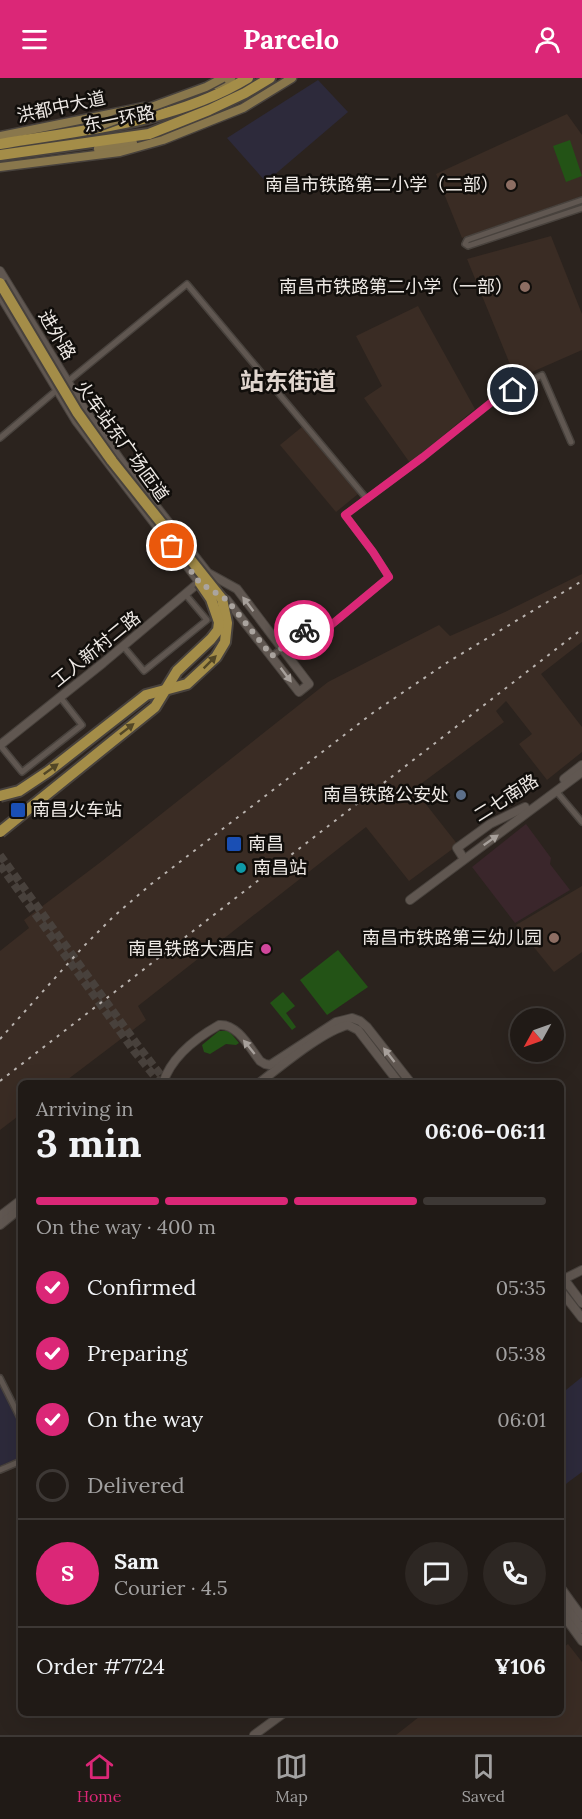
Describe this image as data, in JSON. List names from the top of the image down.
{
  "streets": {
    "highway": ["东一环路", "火车站东广场匝道"],
    "main road": ["洪都中大道"],
    "street": ["进外路", "工人新村二路", "二七南路"]
  },
  "crossings": [
    ["进外路", "火车站东广场匝道"],
    ["进外路", "工人新村二路"],
    ["火车站东广场匝道", "工人新村二路"]
  ],
  "districts": ["站东街道"],
  "places": {
    "other": [
      "南昌市铁路第二小学（二部）",
      "南昌市铁路第二小学（一部）",
      "南昌铁路公安处",
      "南昌站",
      "南昌市铁路第三幼儿园",
      "南昌铁路大酒店"
    ],
    "transit": ["南昌火车站", "南昌"]
  },
  "north": "bottom left",
  "page": {
    "header": "Parcelo",
    "heading": ["3 min", "Arriving in", "06:06–06:11"],
    "panel": [
      "Sam",
      "Courier · 4.5",
      "Order #7724",
      "¥106"
    ],
    "bar": "On the way · 400 m",
    "list": [
      ["Confirmed", "05:35"],
      ["Preparing", "05:38"],
      ["On the way", "06:01"],
      "Delivered"
    ],
    "round": "S",
    "tabs": ["Home", "Map", "Saved"]
  }
}
